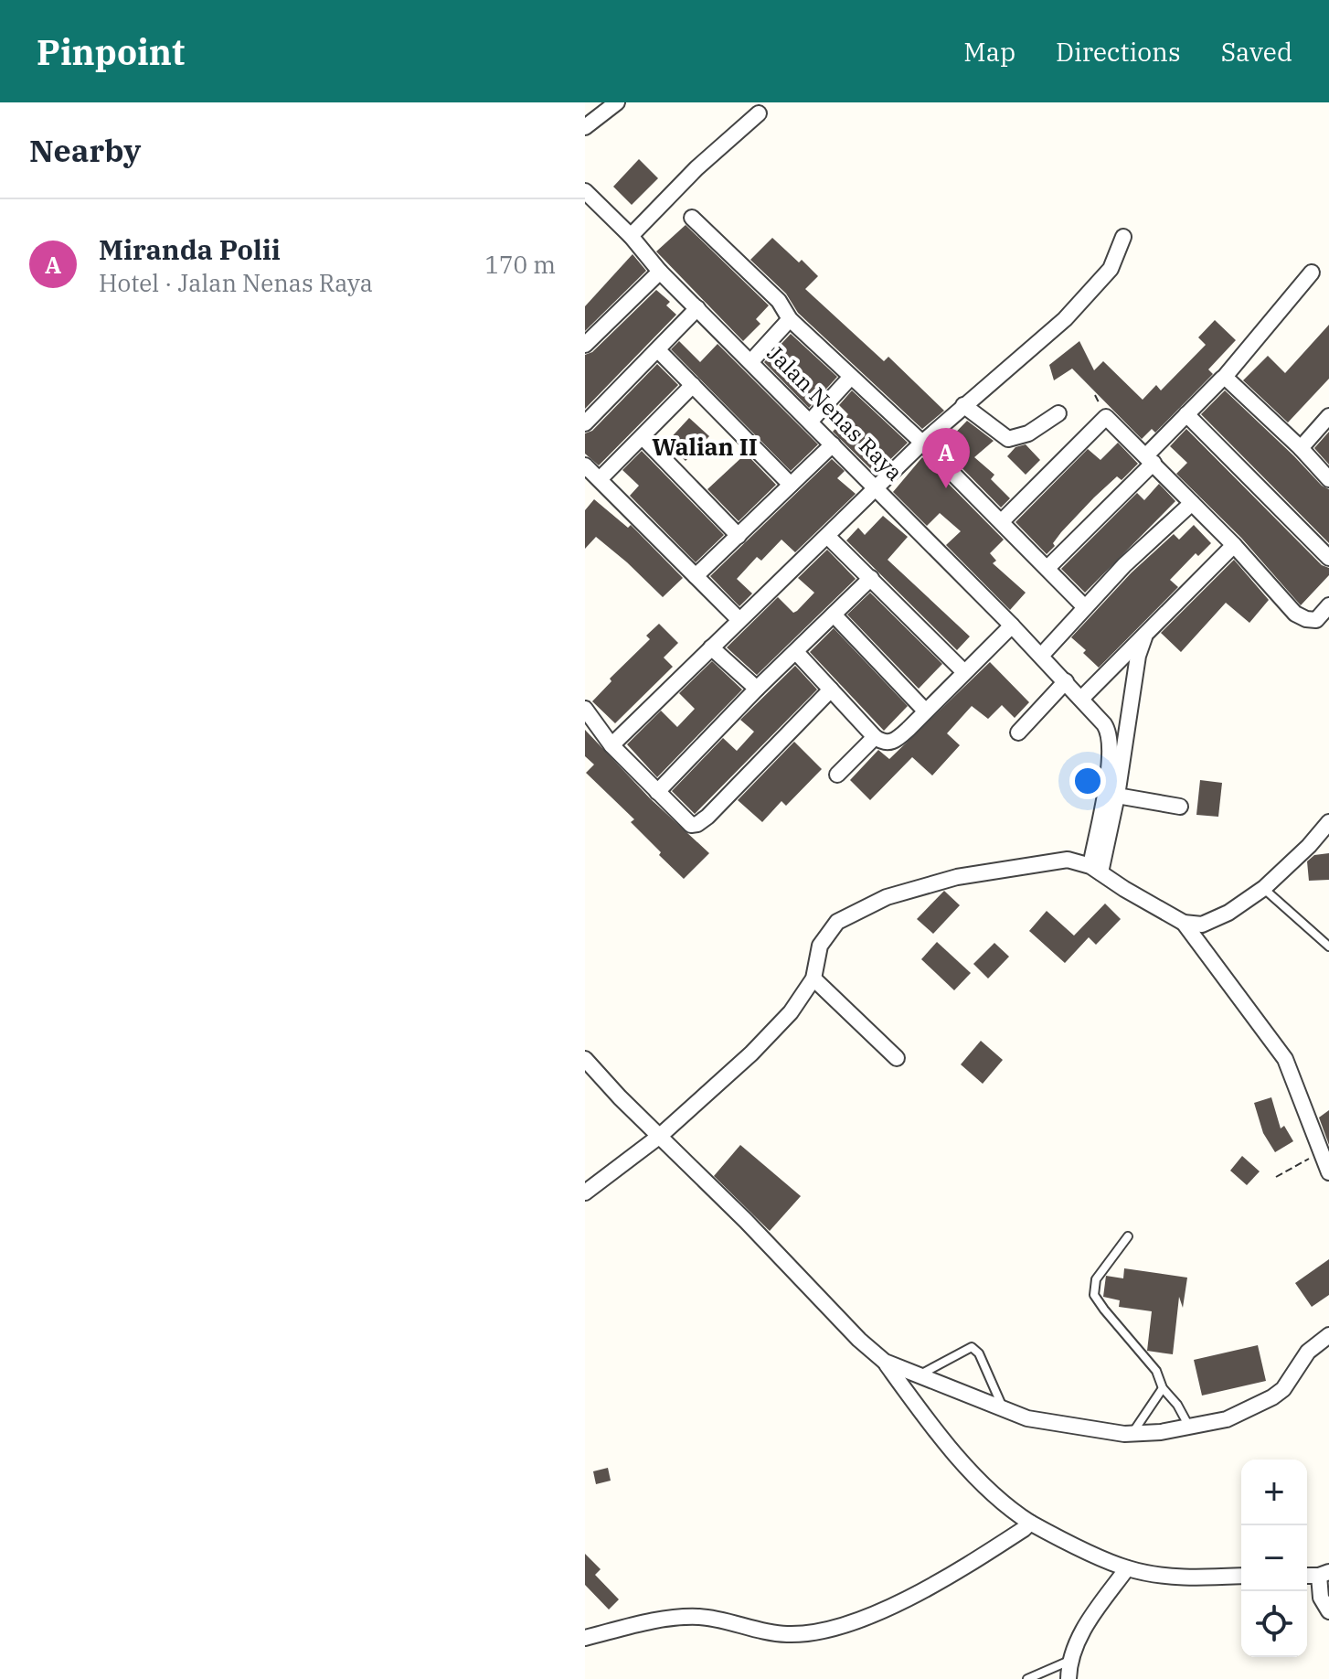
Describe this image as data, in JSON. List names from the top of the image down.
{
  "streets": {
    "street": ["Jalan Nenas Raya"]
  },
  "districts": ["Walian II"],
  "page": {
    "header": "Pinpoint",
    "nav": ["Map", "Directions", "Saved"],
    "heading": "Nearby",
    "list": [
      {
        "mark": "A",
        "name": "Miranda Polii",
        "note": "Hotel · Jalan Nenas Raya",
        "value": "170 m"
      }
    ],
    "pins": "A",
    "map_buttons": ["+", "−"]
  }
}
